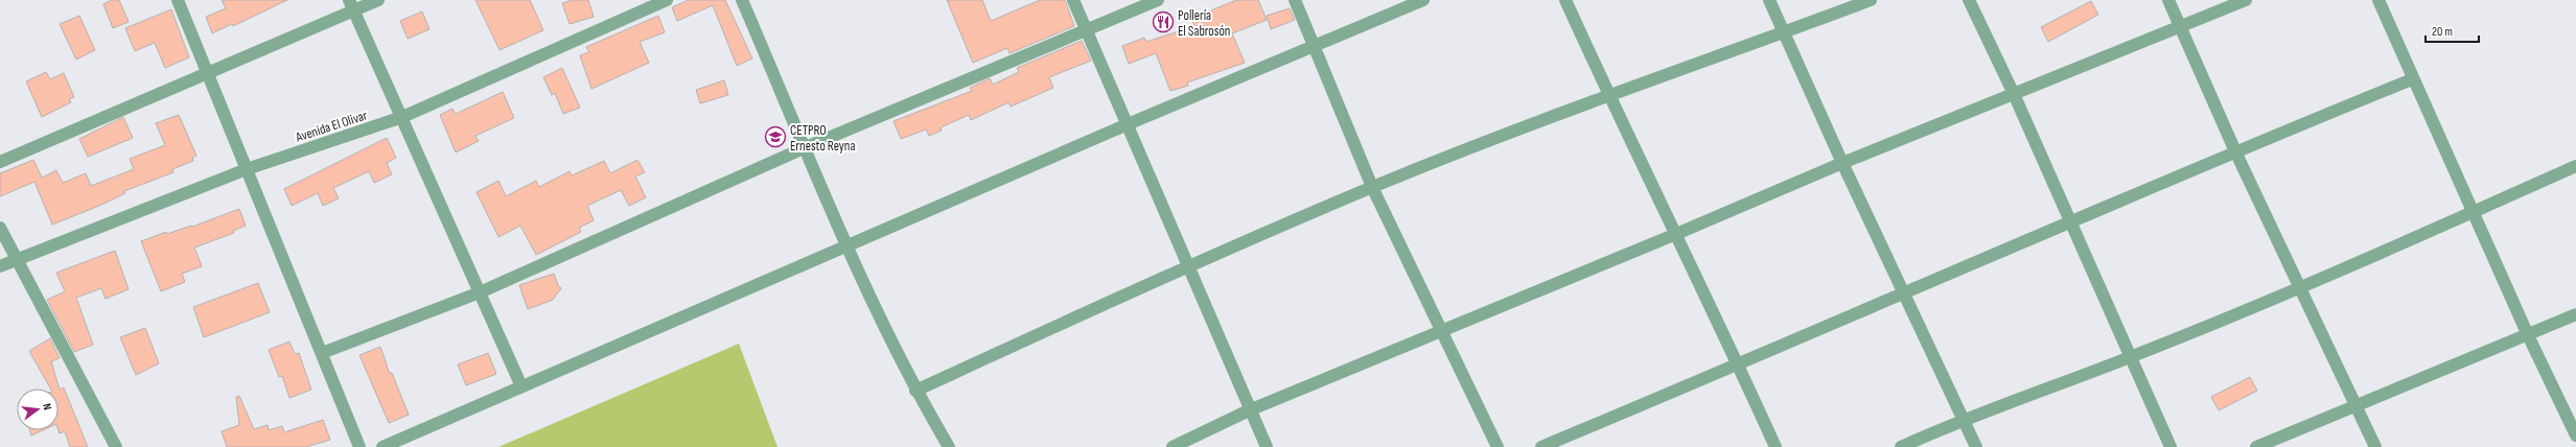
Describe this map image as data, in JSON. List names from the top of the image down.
{
  "streets": {
    "street": ["Avenida El Olivar"]
  },
  "places": {
    "restaurant": ["Pollería El Sabrosón"],
    "school or university": ["CETPRO Ernesto Reyna"]
  },
  "scale_bar": "20 m",
  "north": "right"
}
